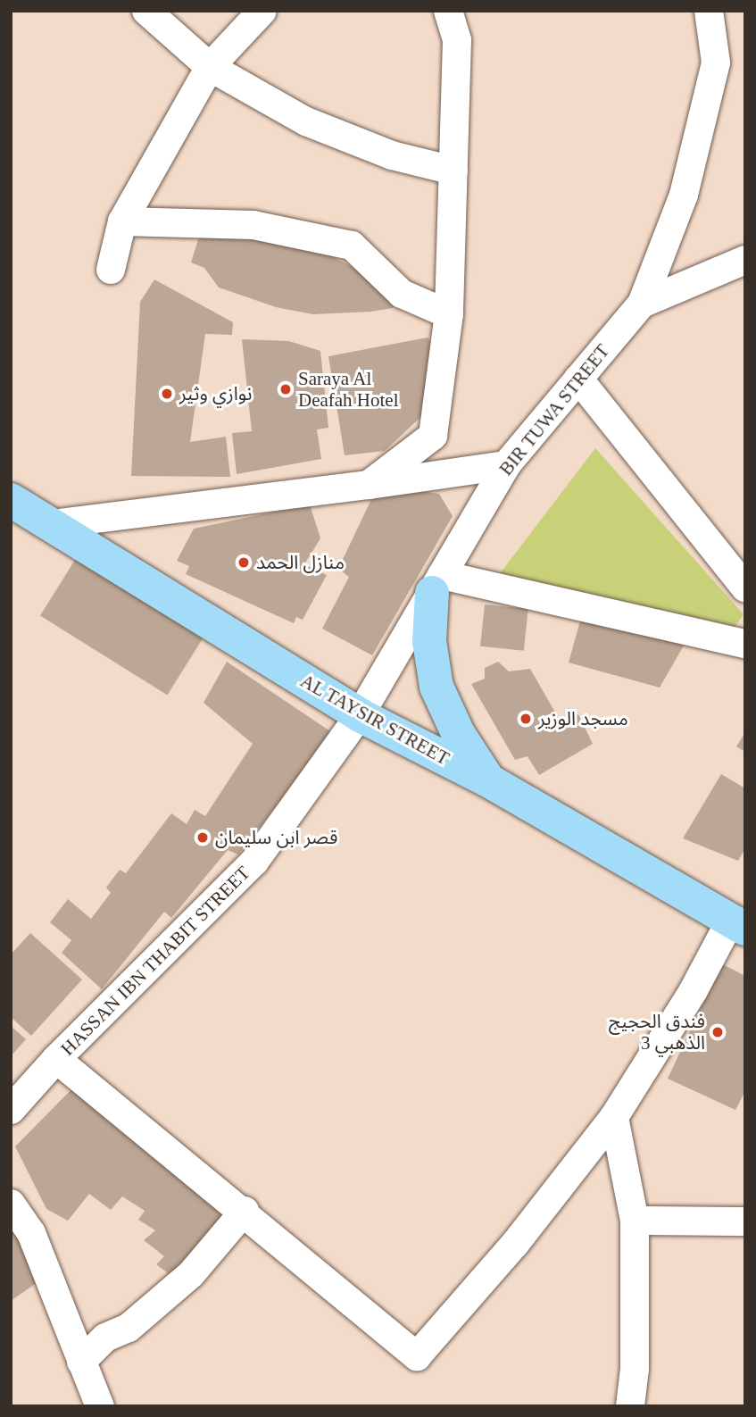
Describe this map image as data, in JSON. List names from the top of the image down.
{
  "streets": {
    "highway": ["AL TAYSIR STREET"],
    "street": ["BIR TUWA STREET", "HASSAN IBN THABIT STREET"]
  },
  "crossings": [
    ["BIR TUWA STREET", "AL TAYSIR STREET"],
    ["BIR TUWA STREET", "HASSAN IBN THABIT STREET"],
    ["AL TAYSIR STREET", "HASSAN IBN THABIT STREET"]
  ],
  "places": [
    "Saraya Al Deafah Hotel",
    "نوازي وثير",
    "منازل الحمد",
    "مسجد الوزير",
    "قصر ابن سليمان",
    "فندق الحجيج الذهبي 3"
  ]
}
